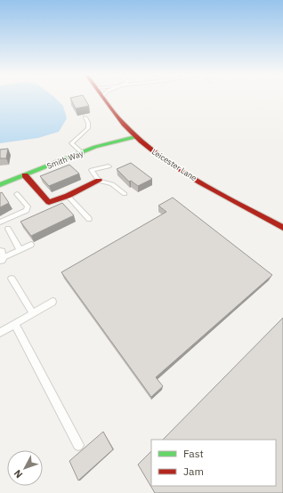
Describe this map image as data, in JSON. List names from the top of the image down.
{
  "streets": {
    "street": ["Smith Way", "Leicester Lane"]
  },
  "crossings": [
    ["Smith Way", "Leicester Lane"]
  ],
  "legend": ["Fast", "Jam"],
  "north": "bottom left"
}
